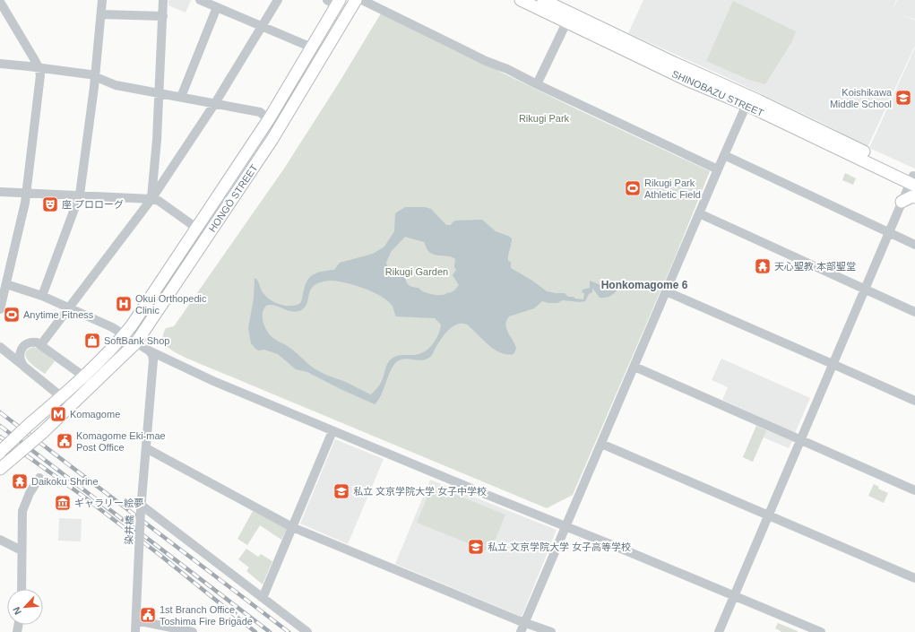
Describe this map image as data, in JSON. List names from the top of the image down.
{
  "streets": {
    "main road": ["SHINOBAZU STREET", "HONGŌ STREET"],
    "street": ["染井橋"]
  },
  "districts": ["Honkomagome 6"],
  "parks": ["Rikugi Park", "Rikugi Garden"],
  "places": {
    "school or university": ["Koishikawa Middle School", "私立 文京学院大学 女子中学校", "私立 文京学院大学 女子高等学校"],
    "sports": ["Rikugi Park Athletic Field", "Anytime Fitness"],
    "theatre": ["座 プロローグ"],
    "temple": ["天心聖教 本部聖堂", "Daikoku Shrine"],
    "hospital": ["Okui Orthopedic Clinic"],
    "shop": ["SoftBank Shop"],
    "metro station": ["Komagome"],
    "public building": ["Komagome Eki-mae Post Office", "1st Branch Office, Toshima Fire Brigade"],
    "museum": ["ギャラリー絵夢"]
  },
  "north": "bottom left"
}
